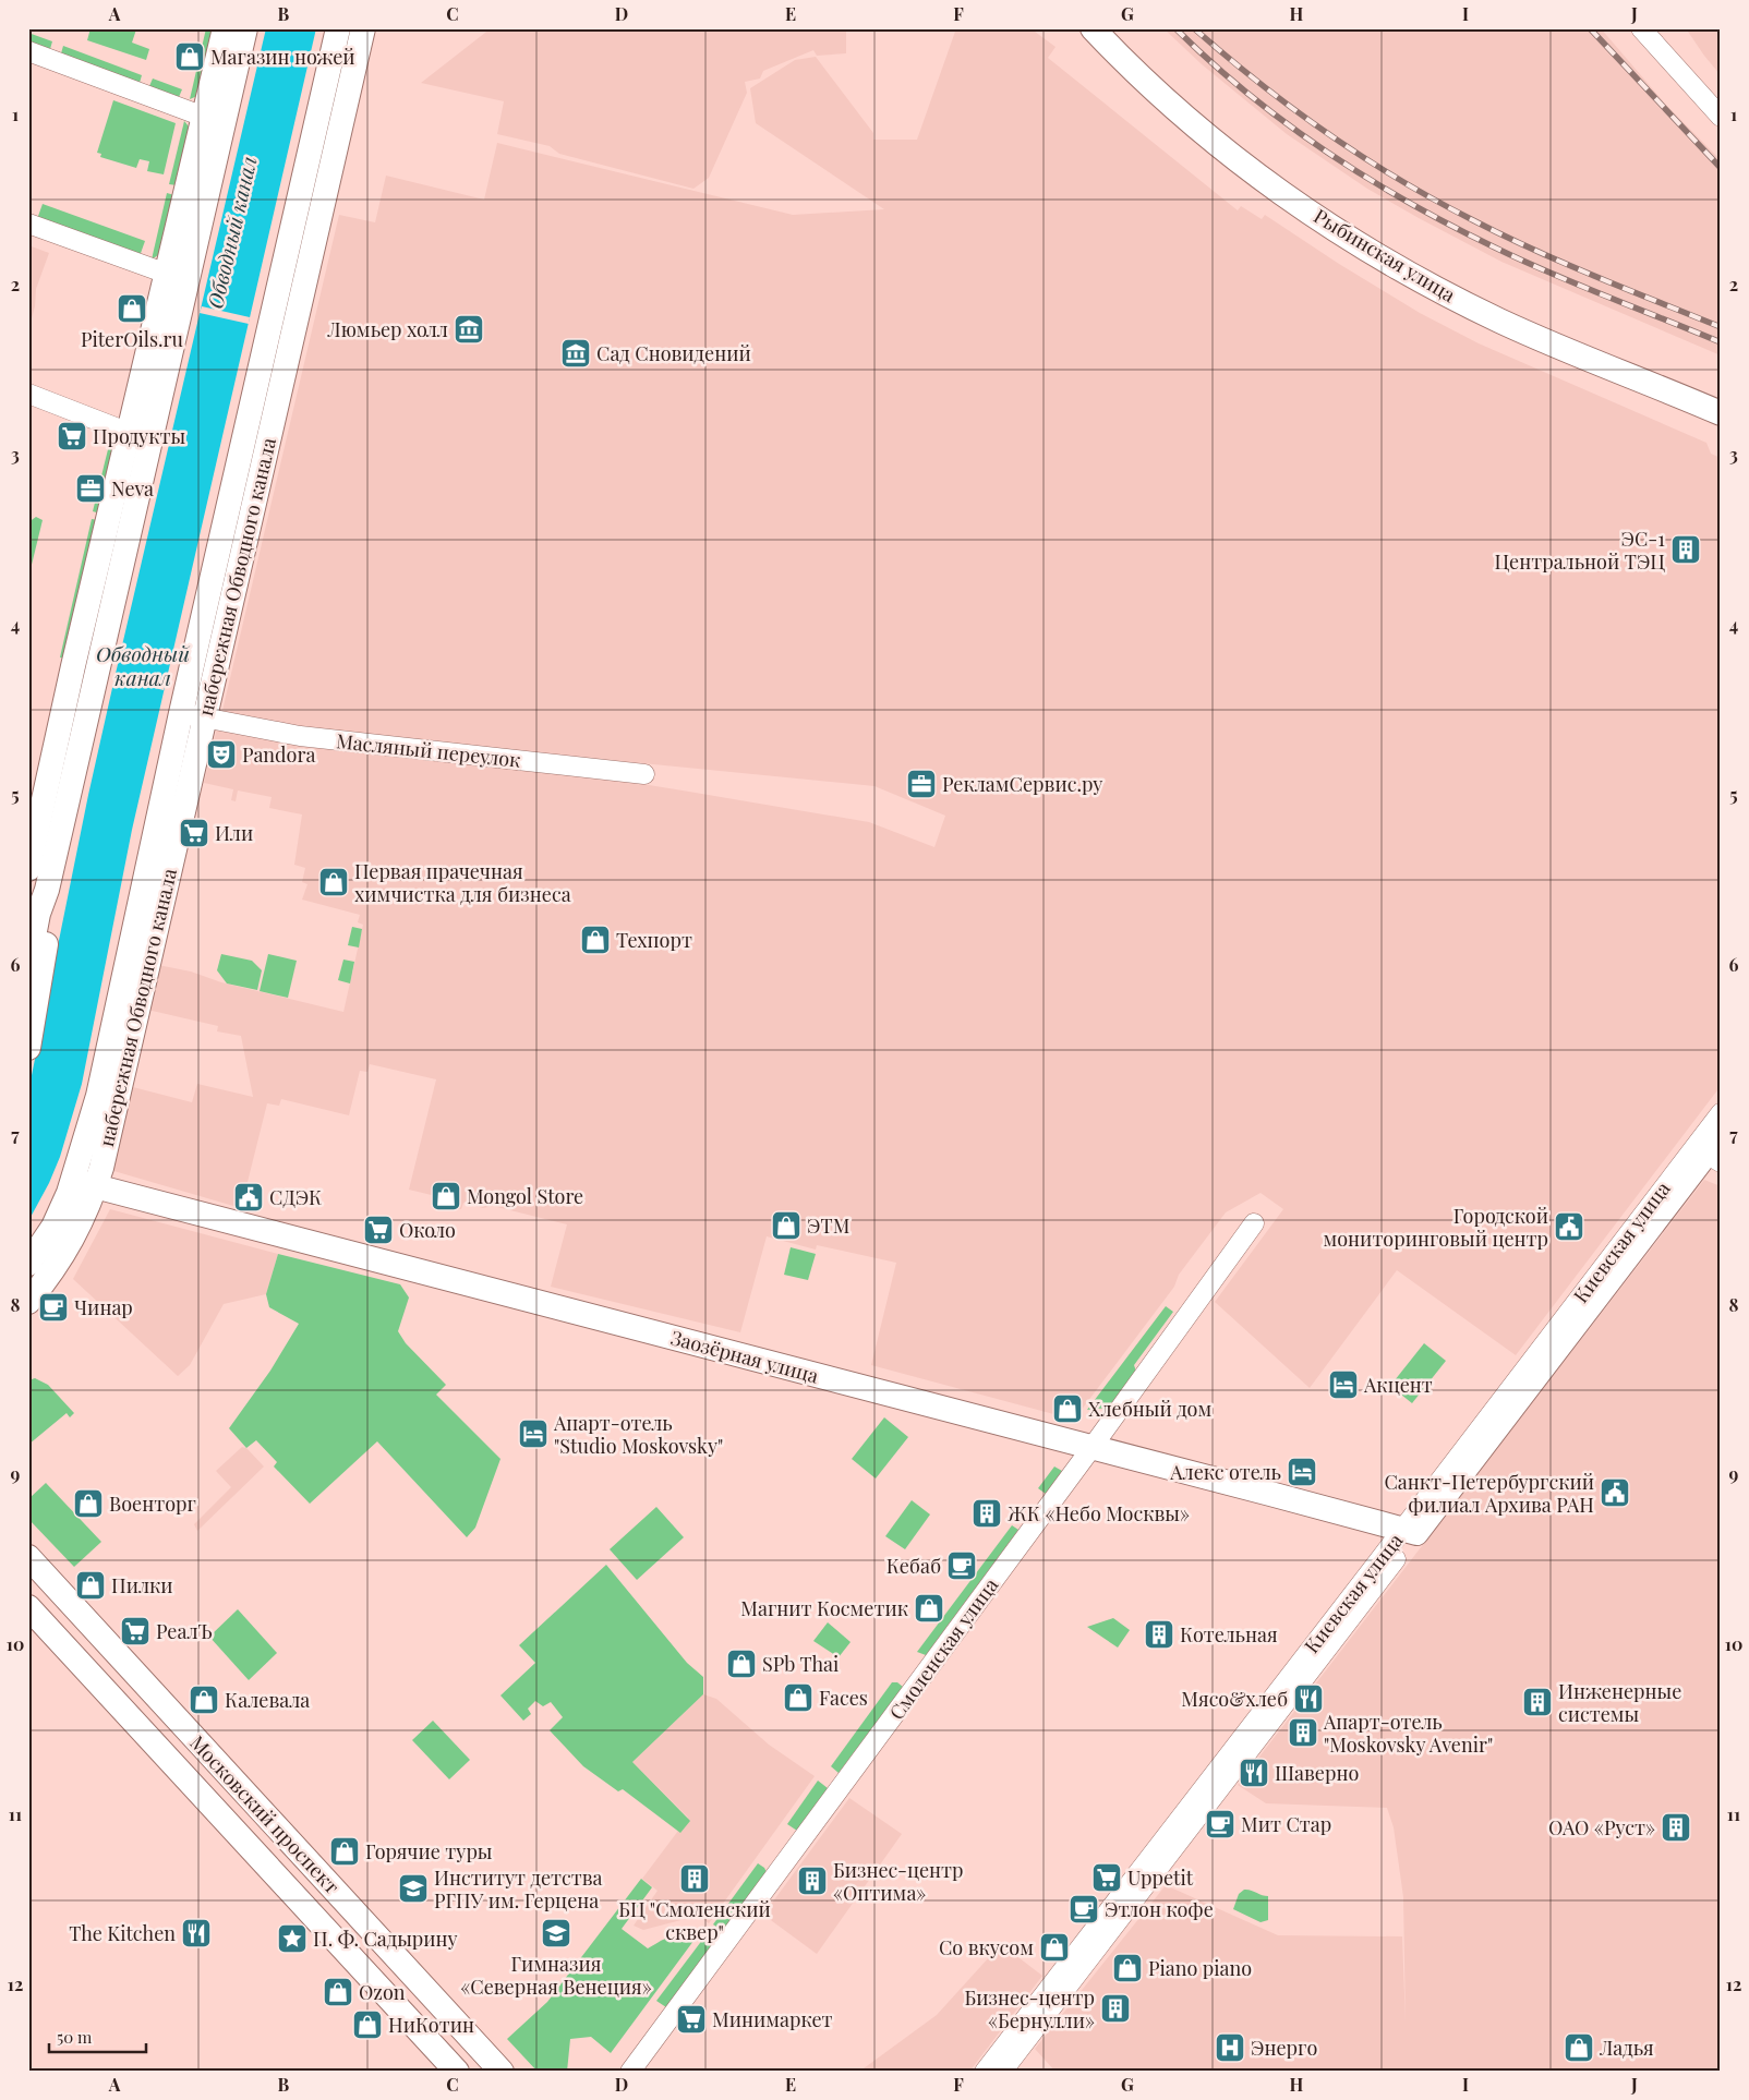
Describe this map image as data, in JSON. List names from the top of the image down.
{
  "streets": {
    "main road": [
      "Рыбинская улица",
      "набережная Обводного канала",
      "Киевская улица",
      "Заозёрная улица",
      "Московский проспект"
    ],
    "street": ["Масляный переулок", "Смоленская улица"]
  },
  "crossings": [
    ["набережная Обводного канала", "Масляный переулок"],
    ["набережная Обводного канала", "Заозёрная улица"],
    ["Киевская улица", "Заозёрная улица"],
    ["Заозёрная улица", "Смоленская улица"]
  ],
  "water": ["Обводный канал"],
  "places": {
    "shop": [
      "Магазин ножей",
      "PiterOils.ru",
      "Первая прачечная химчистка для бизнеса",
      "Техпорт",
      "Mongol Store",
      "ЭТМ",
      "Хлебный дом",
      "Военторг",
      "Пилки",
      "Магнит Косметик",
      "SPb Thai",
      "Faces",
      "Калевала",
      "Горячие туры",
      "Со вкусом",
      "Piano piano",
      "Ozon",
      "НиКотин",
      "Ладья"
    ],
    "museum": ["Люмьер холл", "Сад Сновидений"],
    "supermarket": [
      "Продукты",
      "Или",
      "Около",
      "РеалЪ",
      "Uppetit",
      "Минимаркет"
    ],
    "office": ["Neva", "РекламСервис.ру"],
    "building": [
      "ЭС-1 Центральной ТЭЦ",
      "ЖК «Небо Москвы»",
      "Котельная",
      "Инженерные системы",
      "Апарт-отель \"Moskovsky Avenir\"",
      "ОАО «Руст»",
      "БЦ \"Смоленский сквер\"",
      "Бизнес-центр «Оптима»",
      "Бизнес-центр «Бернулли»"
    ],
    "theatre": ["Pandora"],
    "public building": ["СДЭК", "Городской мониторинговый центр", "Санкт-Петербургский филиал Архива РАН"],
    "cafe": [
      "Чинар",
      "Кебаб",
      "Мит Стар",
      "Этлон кофе"
    ],
    "hotel": ["Акцент", "Апарт-отель \"Studio Moskovsky\"", "Алекс отель"],
    "restaurant": ["Мясо&хлеб", "Шаверно", "The Kitchen"],
    "school or university": ["Институт детства РГПУ им. Герцена", "Гимназия «Северная Венеция»"],
    "place": ["П. Ф. Садырину"],
    "hospital": ["Энерго"]
  },
  "scale_bar": "50 m",
  "grid": {
    "columns": [
      "A",
      "B",
      "C",
      "D",
      "E",
      "F",
      "G",
      "H",
      "I",
      "J"
    ],
    "rows": [
      "1",
      "2",
      "3",
      "4",
      "5",
      "6",
      "7",
      "8",
      "9",
      "10",
      "11",
      "12"
    ]
  }
}
